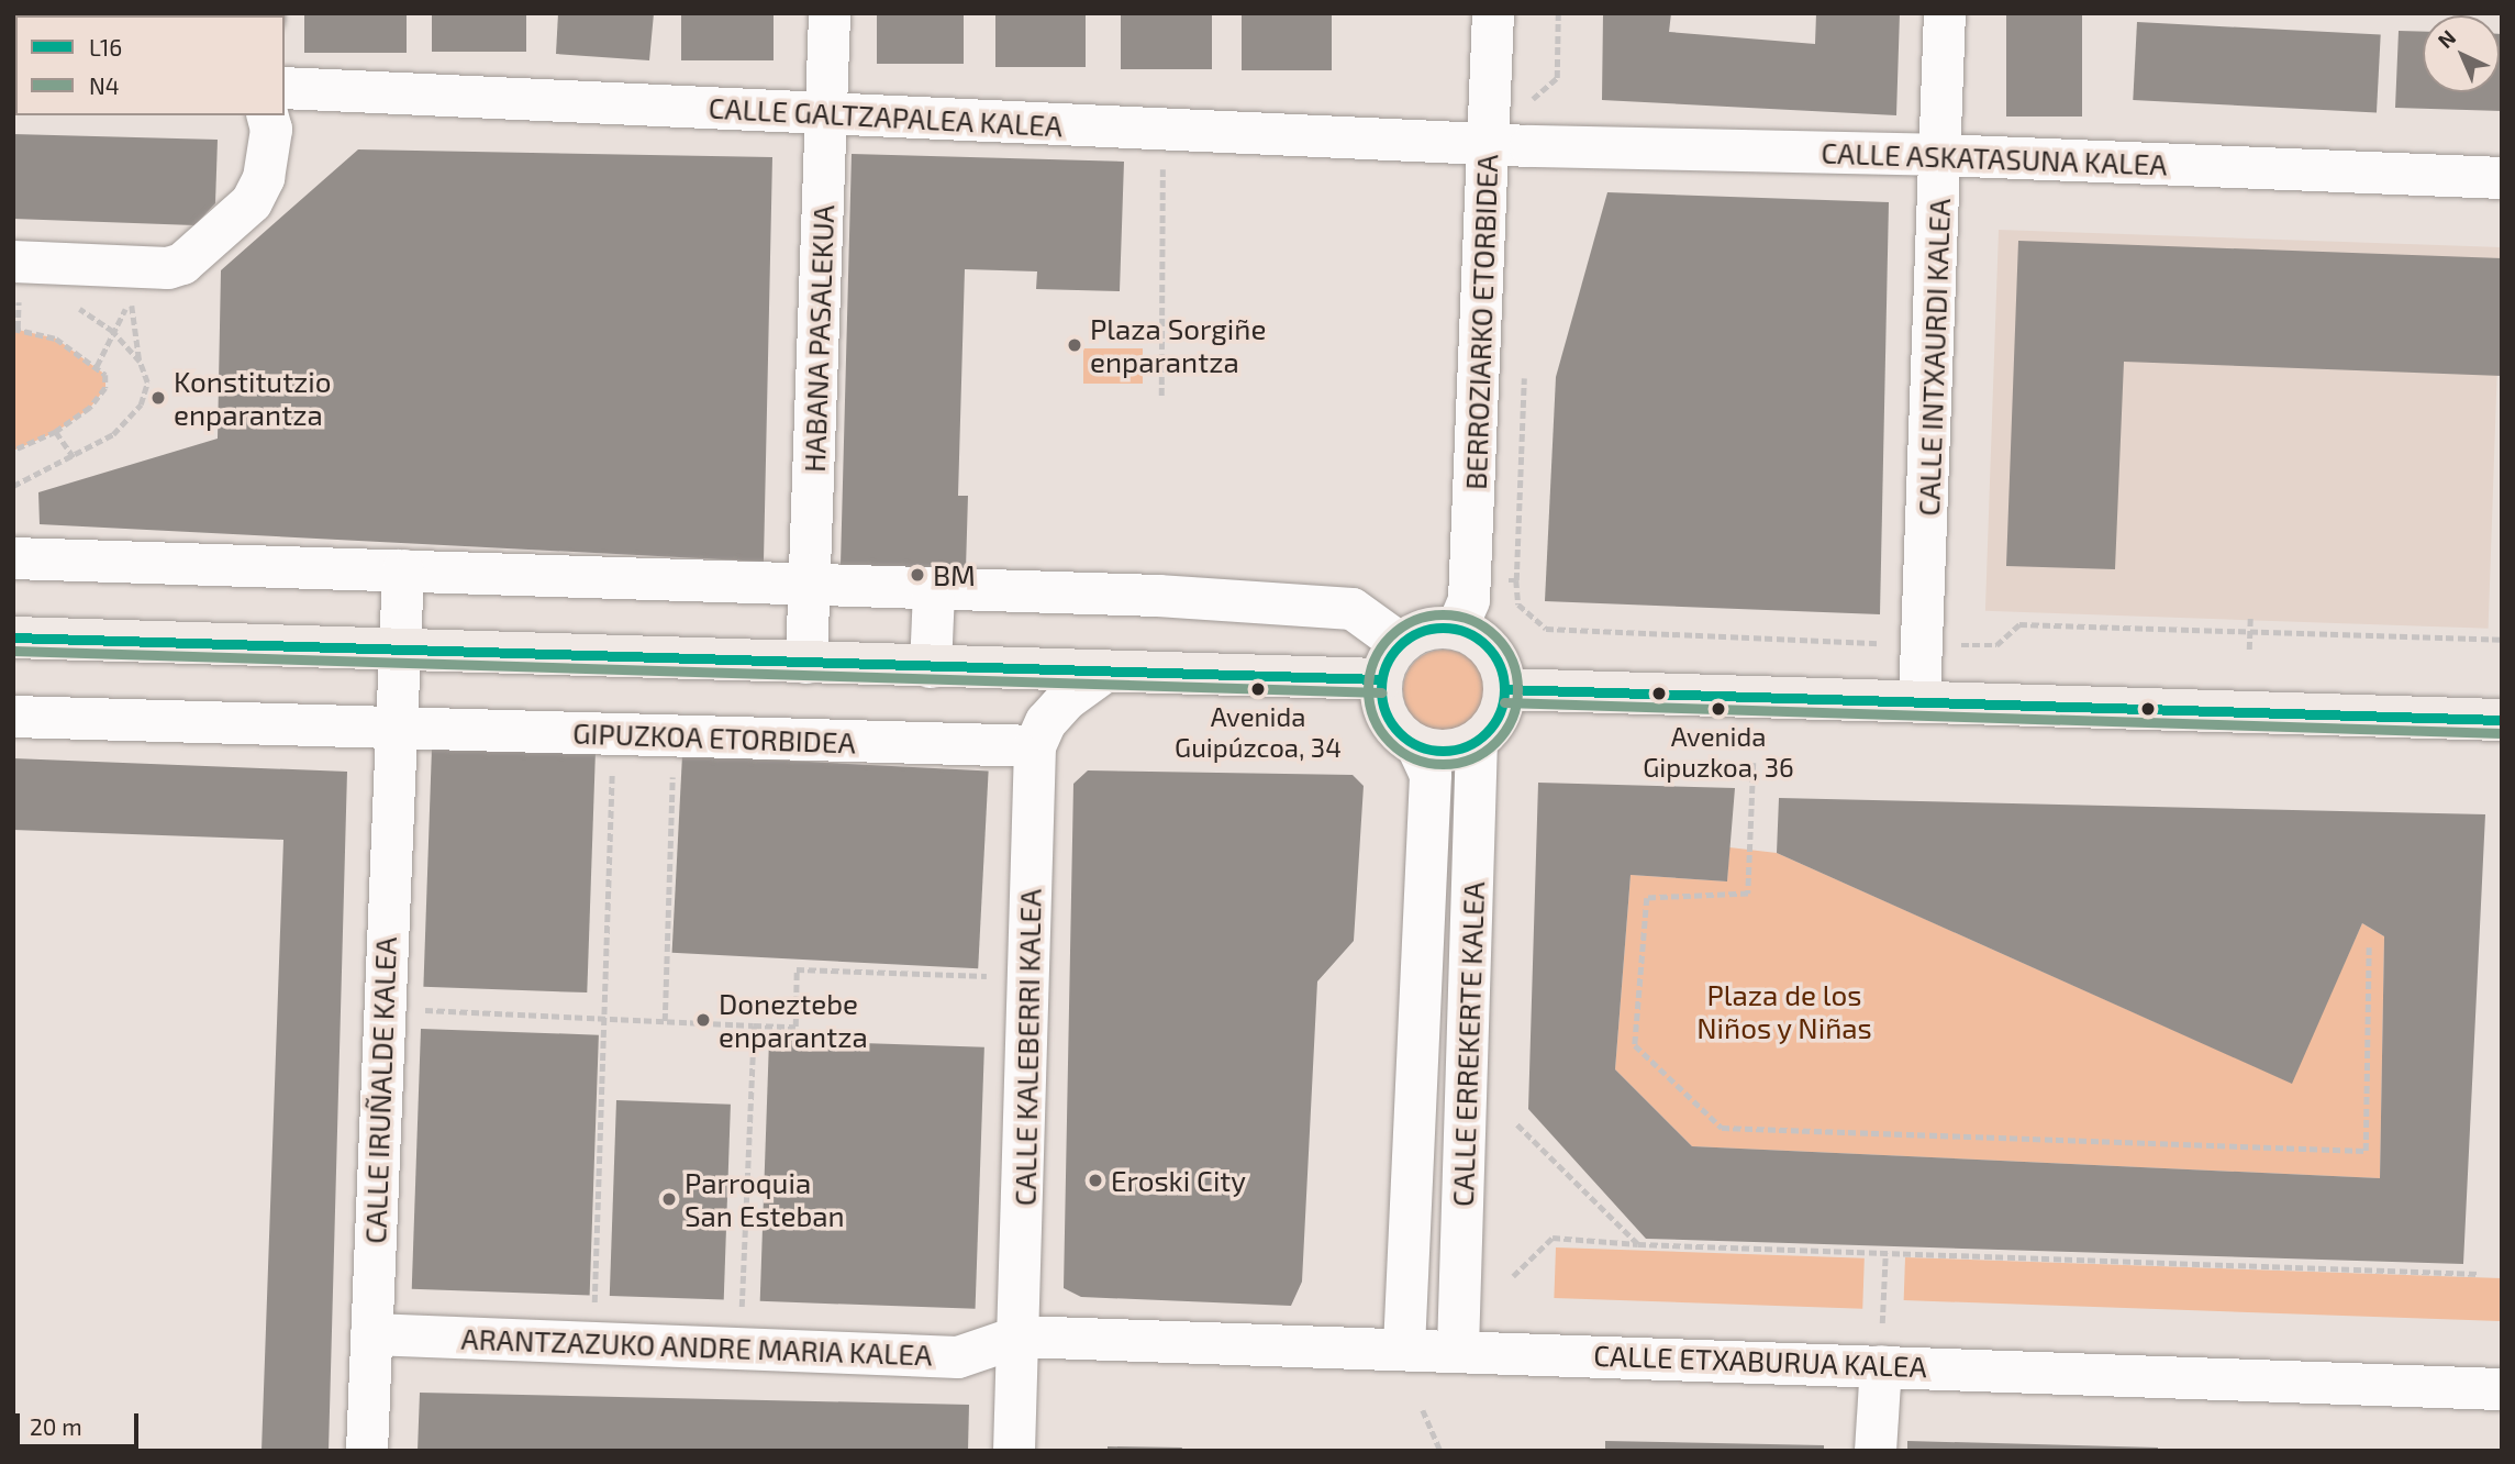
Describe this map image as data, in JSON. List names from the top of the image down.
{
  "streets": {
    "street": [
      "CALLE GALTZAPALEA KALEA",
      "CALLE ASKATASUNA KALEA",
      "BERROZIARKO ETORBIDEA",
      "HABANA PASALEKUA",
      "CALLE INTXAURDI KALEA",
      "GIPUZKOA ETORBIDEA",
      "CALLE ERREKERTE KALEA",
      "CALLE KALEBERRI KALEA",
      "CALLE IRUÑALDE KALEA",
      "ARANTZAZUKO ANDRE MARIA KALEA",
      "CALLE ETXABURUA KALEA"
    ]
  },
  "crossings": [
    ["CALLE GALTZAPALEA KALEA", "CALLE ASKATASUNA KALEA"],
    ["CALLE GALTZAPALEA KALEA", "BERROZIARKO ETORBIDEA"],
    ["CALLE GALTZAPALEA KALEA", "HABANA PASALEKUA"],
    ["CALLE ASKATASUNA KALEA", "BERROZIARKO ETORBIDEA"],
    ["CALLE ASKATASUNA KALEA", "CALLE INTXAURDI KALEA"],
    ["BERROZIARKO ETORBIDEA", "CALLE ERREKERTE KALEA"],
    ["GIPUZKOA ETORBIDEA", "CALLE KALEBERRI KALEA"],
    ["GIPUZKOA ETORBIDEA", "CALLE IRUÑALDE KALEA"],
    ["CALLE ERREKERTE KALEA", "CALLE ETXABURUA KALEA"],
    ["CALLE KALEBERRI KALEA", "ARANTZAZUKO ANDRE MARIA KALEA"],
    ["CALLE KALEBERRI KALEA", "CALLE ETXABURUA KALEA"],
    ["CALLE IRUÑALDE KALEA", "ARANTZAZUKO ANDRE MARIA KALEA"],
    ["ARANTZAZUKO ANDRE MARIA KALEA", "CALLE ETXABURUA KALEA"]
  ],
  "parks": ["Plaza de los Niños y Niñas"],
  "places": [
    "Plaza Sorgiñe enparantza",
    "Konstitutzio enparantza",
    "BM",
    "Avenida Guipúzcoa, 34",
    "Avenida Gipuzkoa, 36",
    "Doneztebe enparantza",
    "Eroski City",
    "Parroquia San Esteban"
  ],
  "lines": ["transit line N4", "transit line L16"],
  "legend": ["L16", "N4"],
  "scale_bar": "20 m",
  "north": "top left"
}
